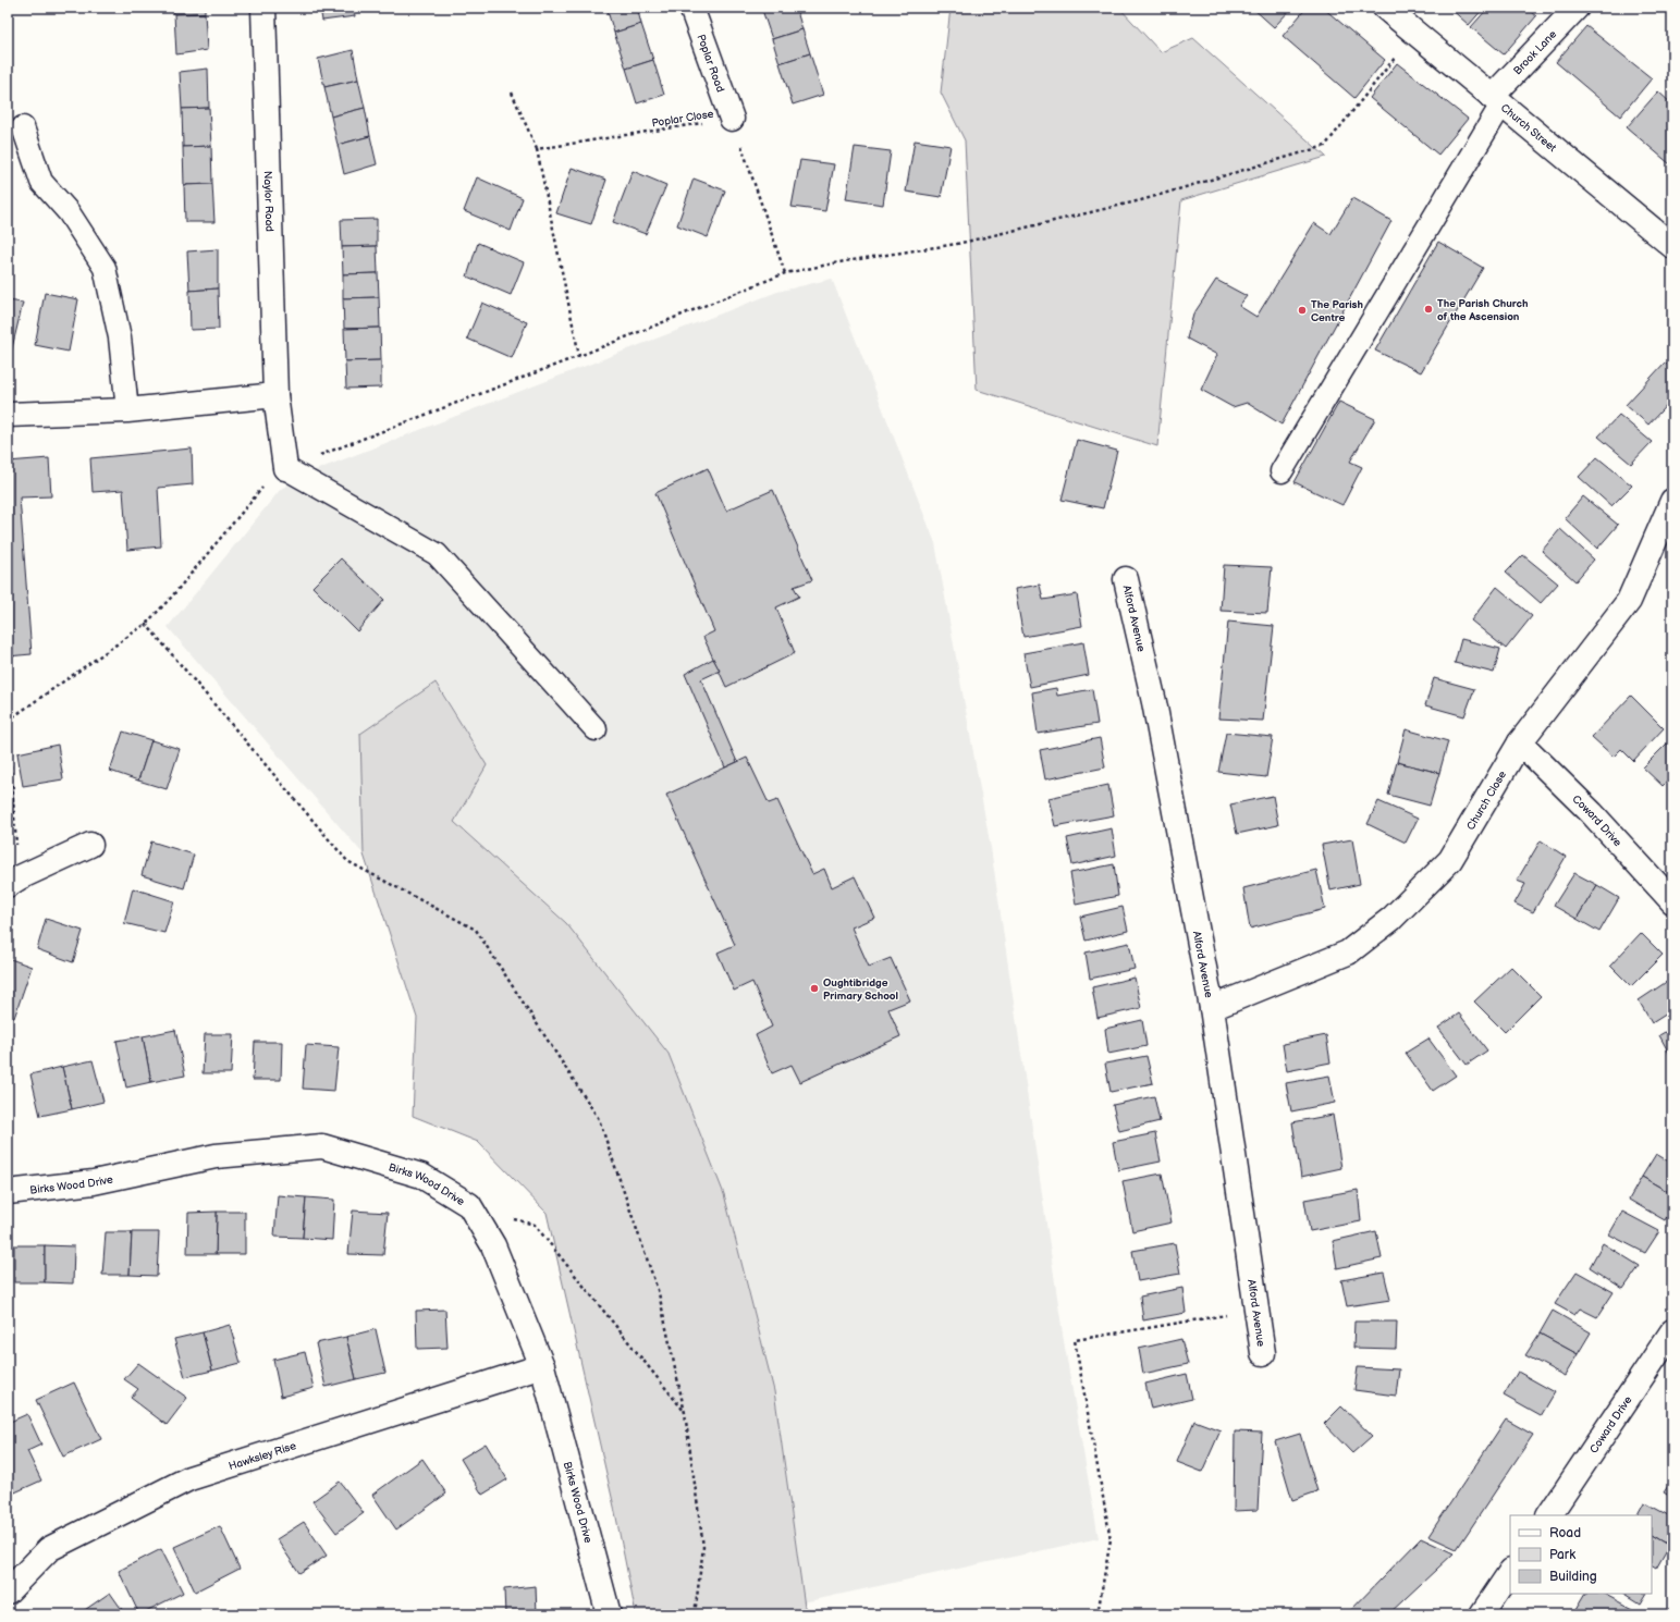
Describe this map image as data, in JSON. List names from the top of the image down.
{
  "streets": {
    "street": [
      "Brook Lane",
      "Poplar Road",
      "Church Street",
      "Naylor Road",
      "Alford Avenue",
      "Church Close",
      "Coward Drive",
      "Birks Wood Drive",
      "Hawksley Rise"
    ],
    "path": ["Poplar Close"]
  },
  "crossings": [
    ["Brook Lane", "Church Street"],
    ["Poplar Road", "Poplar Close"],
    ["Alford Avenue", "Church Close"],
    ["Church Close", "Coward Drive"],
    ["Birks Wood Drive", "Hawksley Rise"]
  ],
  "places": ["The Parish Church of the Ascension", "The Parish Centre", "Oughtibridge Primary School"],
  "legend": ["Road", "Park", "Building"]
}
